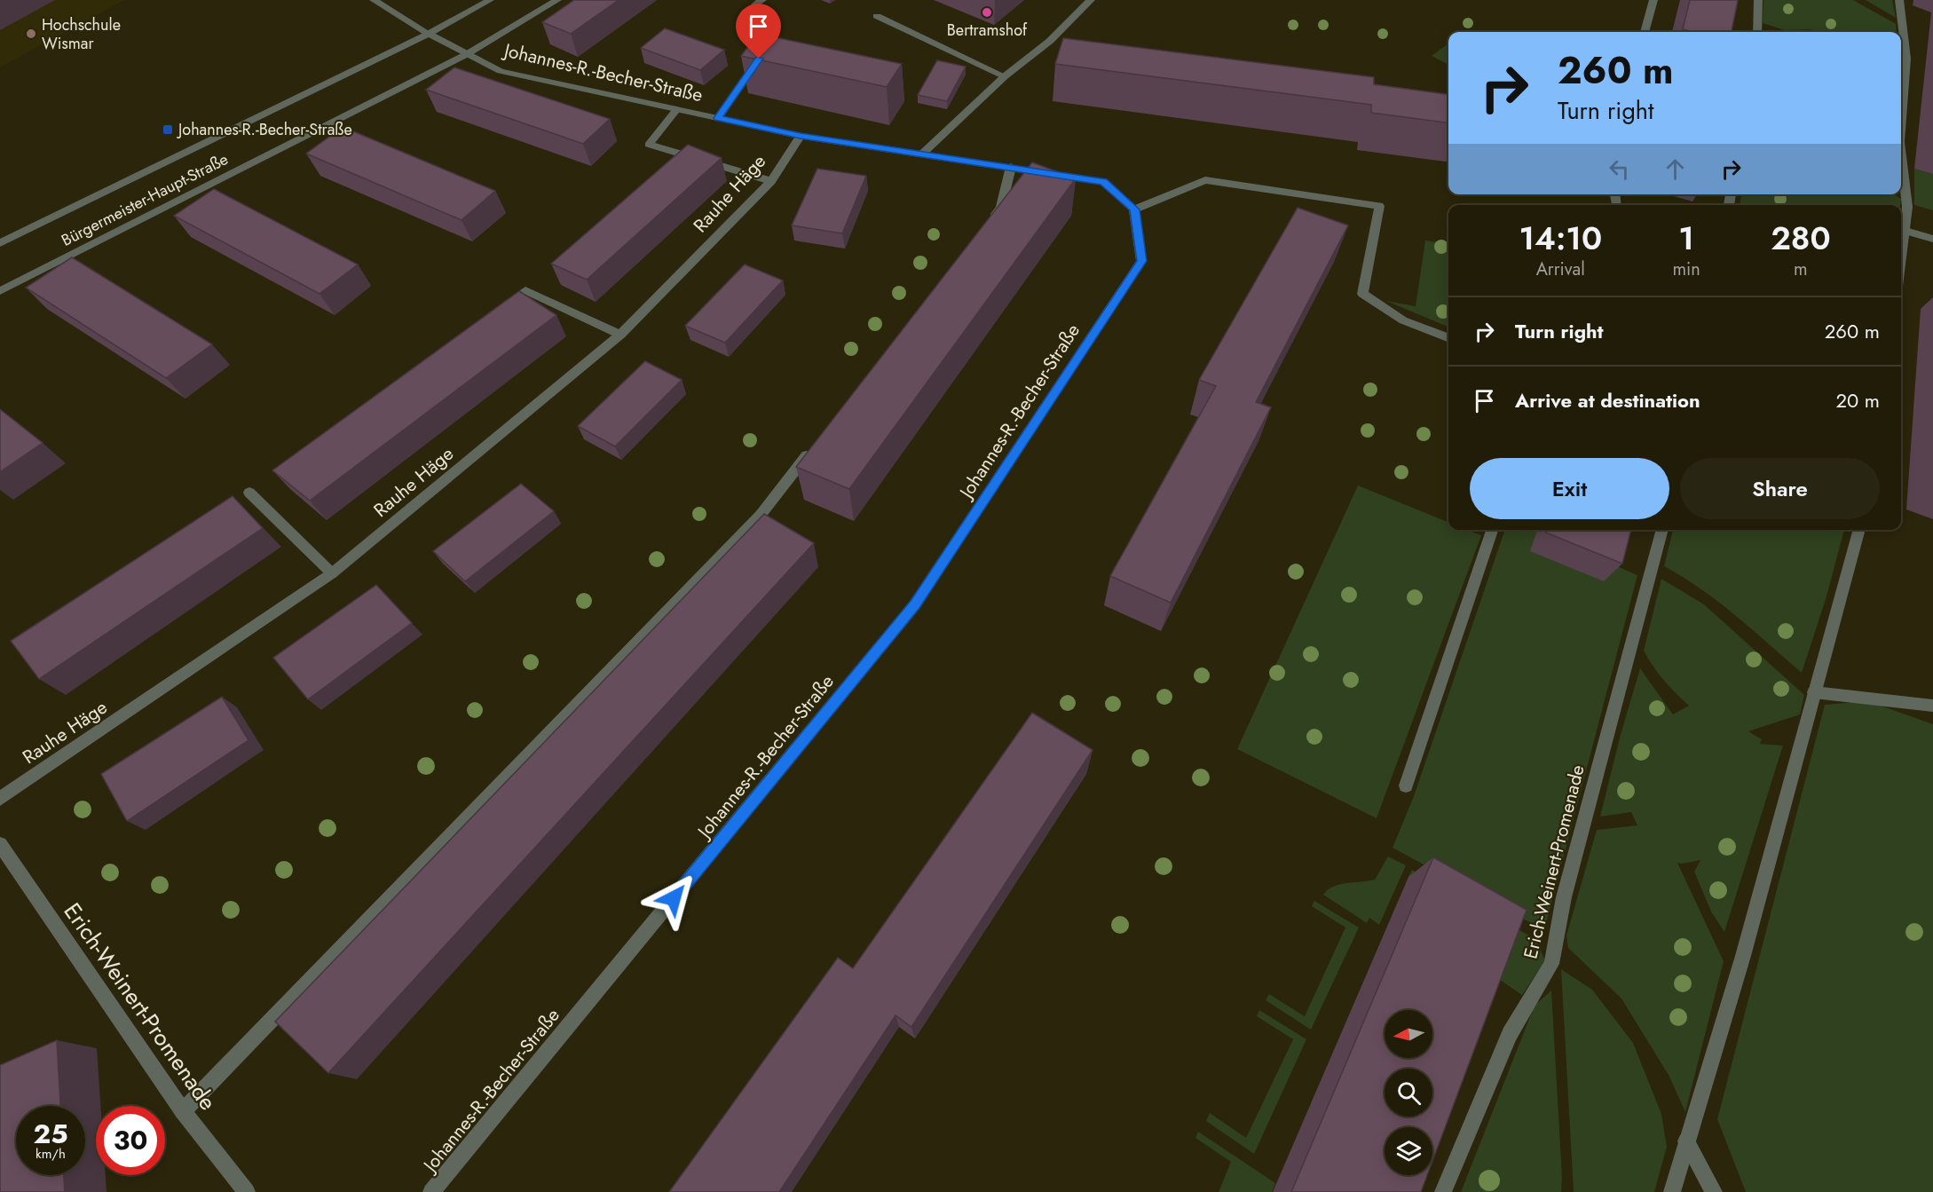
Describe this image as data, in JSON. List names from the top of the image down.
{
  "streets": {
    "street": [
      "Johannes-R.-Becher-Straße",
      "Rauhe Häge",
      "Bürgermeister-Haupt-Straße",
      "Erich-Weinert-Promenade"
    ]
  },
  "crossings": [
    ["Johannes-R.-Becher-Straße", "Rauhe Häge"],
    ["Johannes-R.-Becher-Straße", "Bürgermeister-Haupt-Straße"]
  ],
  "places": {
    "other": ["Bertramshof", "Hochschule Wismar"],
    "transit": ["Johannes-R.-Becher-Straße"]
  },
  "north": "left",
  "page": {
    "turn": ["260 m", "Turn right"],
    "eta": [
      "14:10",
      "Arrival",
      "1",
      "min",
      "280",
      "m"
    ],
    "list": [
      {
        "name": "Turn right",
        "value": "260 m"
      },
      {
        "name": "Arrive at destination",
        "value": "20 m"
      }
    ],
    "buttons": ["Exit", "Share"],
    "speed": "25 km/h",
    "limit": "30"
  }
}
